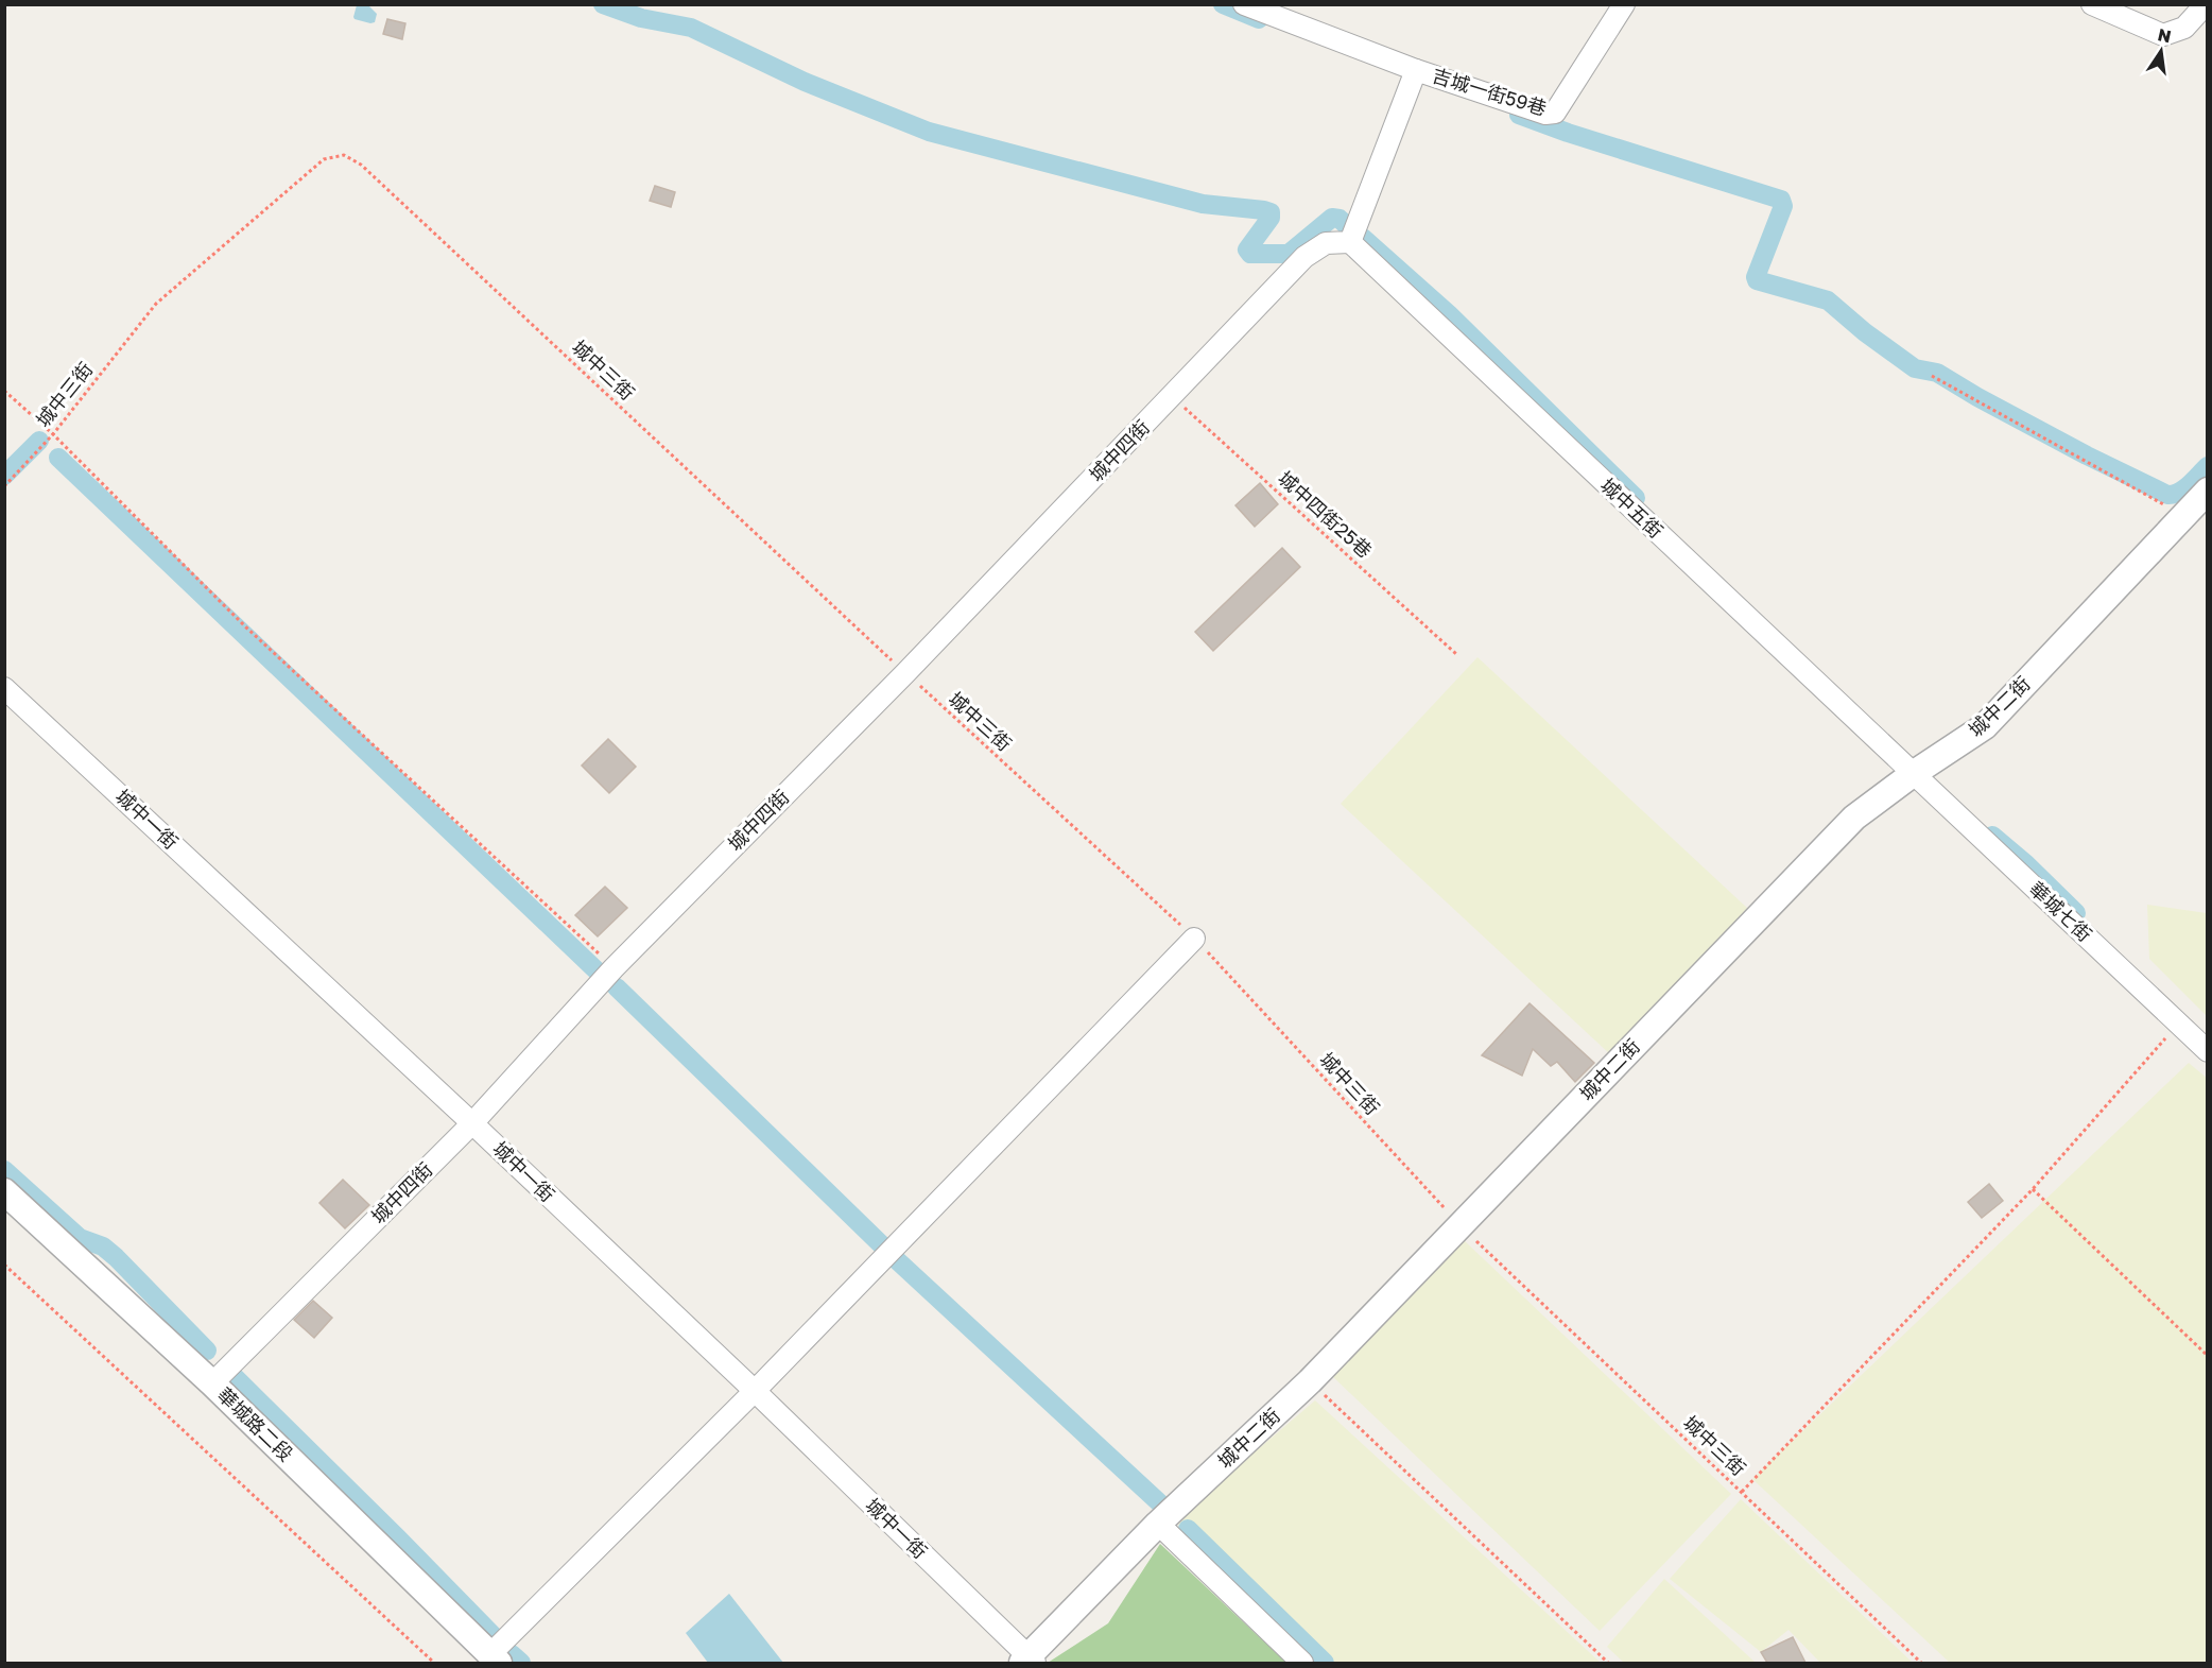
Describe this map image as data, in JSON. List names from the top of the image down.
{
  "streets": {
    "street": [
      "吉城一街59巷",
      "城中四街",
      "城中五街",
      "城中二街",
      "城中一街",
      "華城七街",
      "華城路二段"
    ],
    "path": ["城中三街", "城中四街25巷"]
  },
  "crossings": [
    ["吉城一街59巷", "城中四街"],
    ["吉城一街59巷", "城中五街"],
    ["城中三街", "城中四街"],
    ["城中三街", "城中二街"],
    ["城中四街", "城中五街"],
    ["城中四街", "城中四街25巷"],
    ["城中四街", "城中一街"],
    ["城中四街", "華城路二段"],
    ["城中五街", "城中二街"],
    ["城中五街", "華城七街"],
    ["城中二街", "城中一街"],
    ["城中二街", "華城七街"]
  ],
  "north": "top"
}
